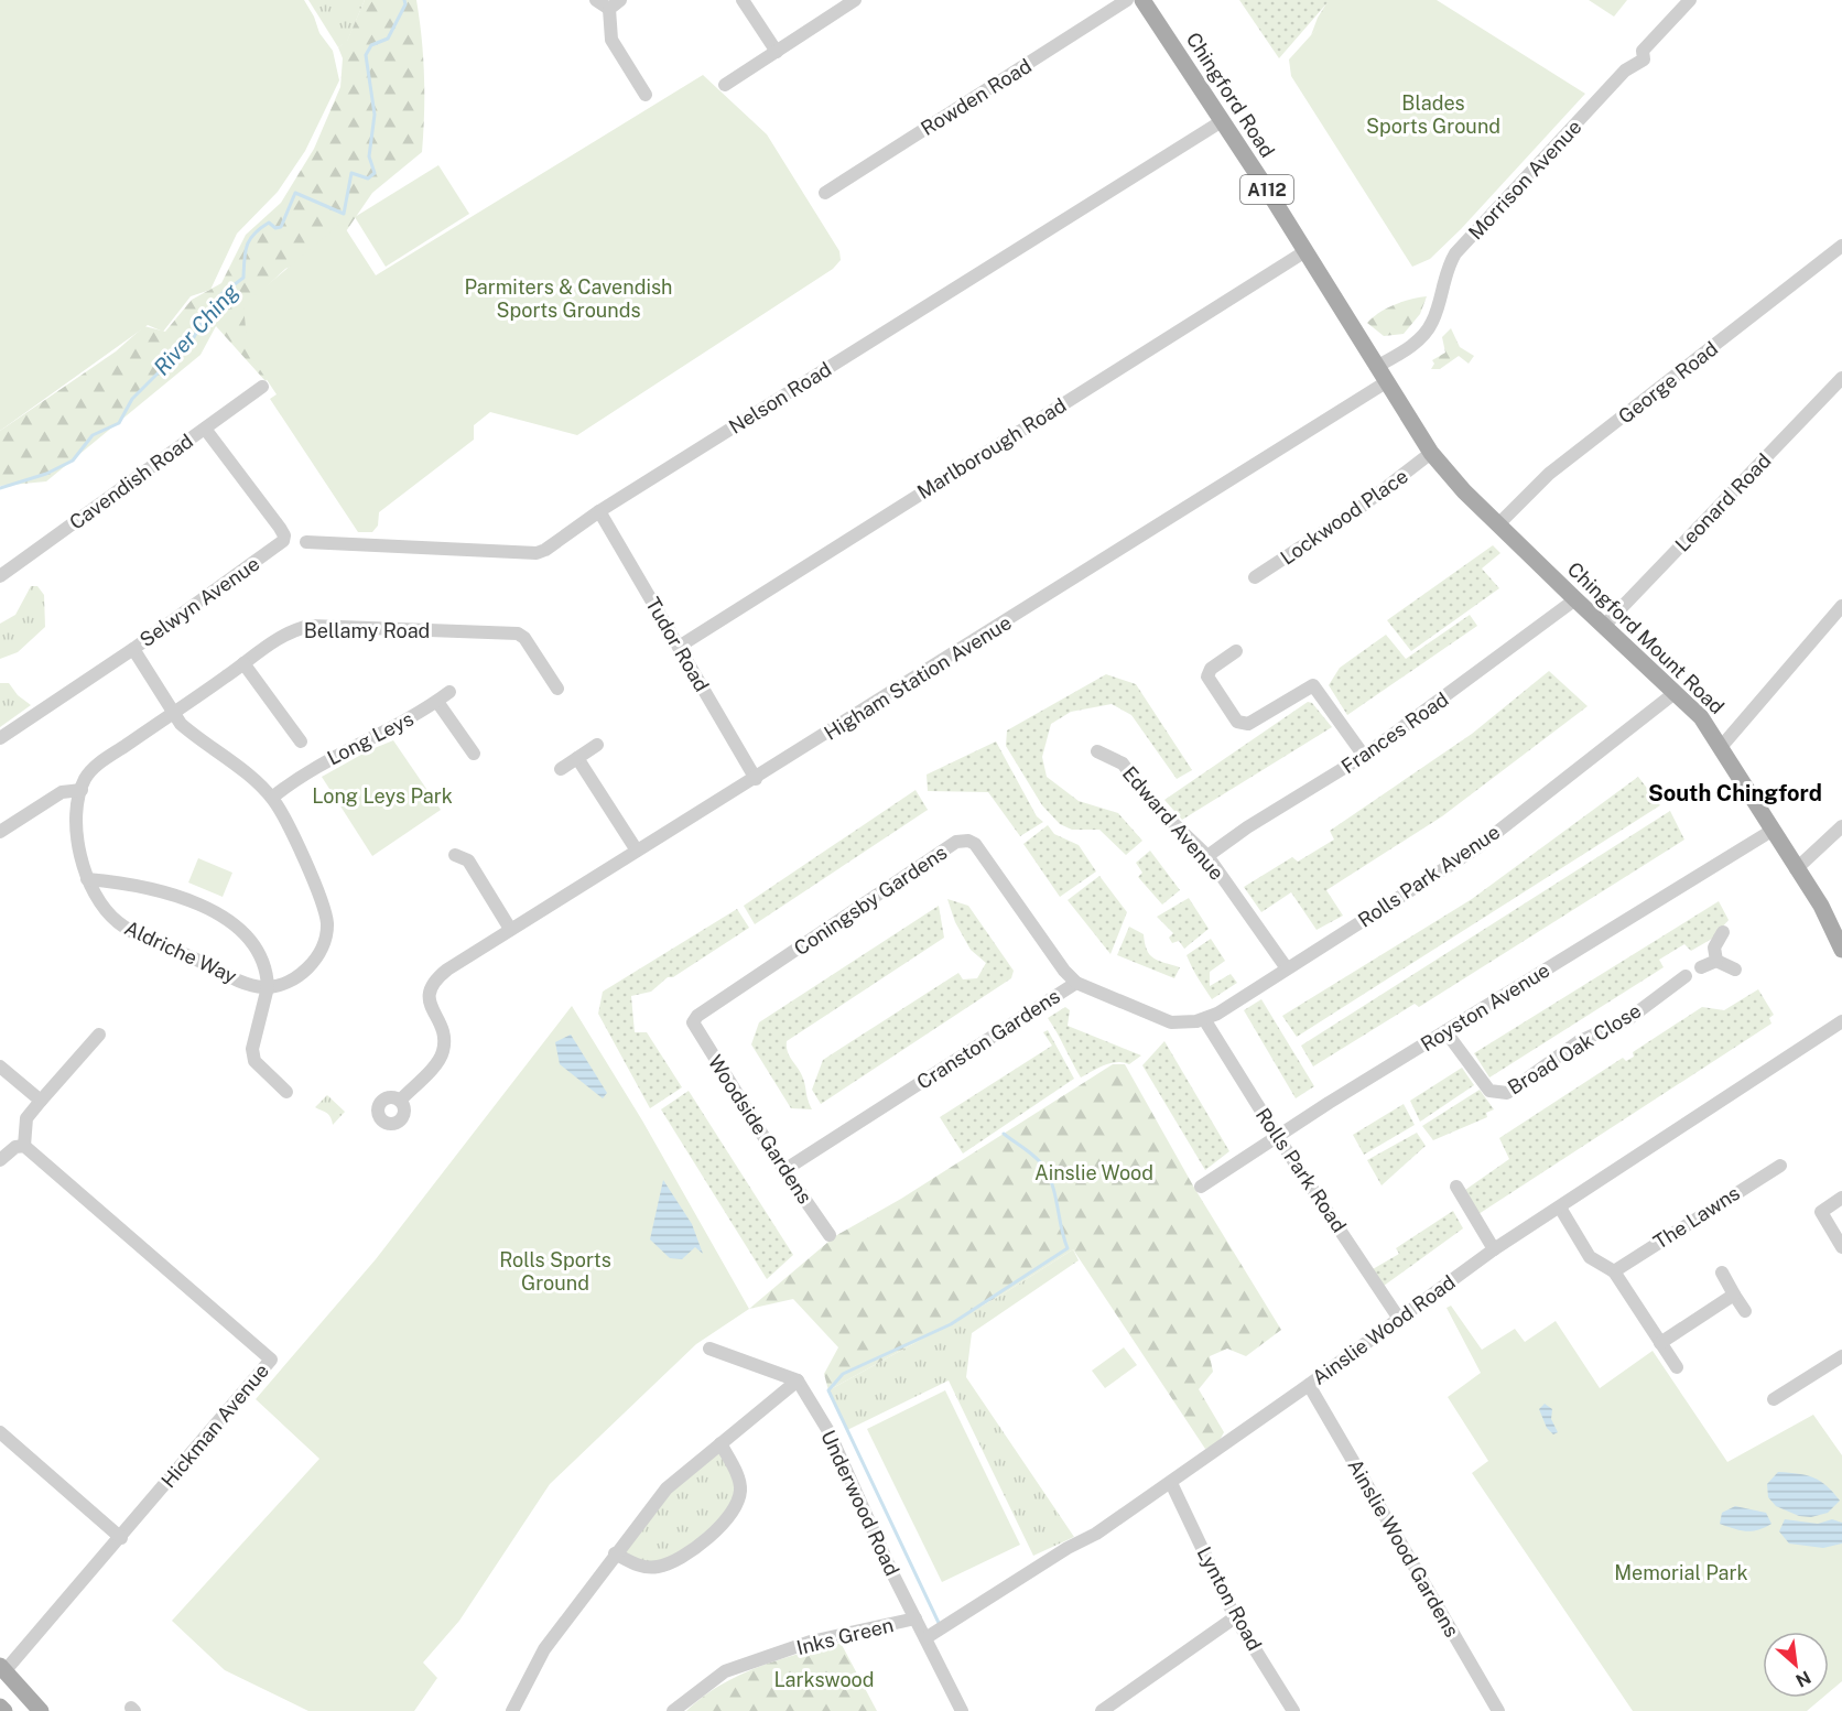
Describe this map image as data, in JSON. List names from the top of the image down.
{
  "streets": {
    "main road": ["Chingford Road", "A112", "Chingford Mount Road"],
    "street": [
      "Rowden Road",
      "Morrison Avenue",
      "George Road",
      "Nelson Road",
      "Marlborough Road",
      "Cavendish Road",
      "Leonard Road",
      "Lockwood Place",
      "Selwyn Avenue",
      "Bellamy Road",
      "Tudor Road",
      "Higham Station Avenue",
      "Frances Road",
      "Long Leys",
      "Edward Avenue",
      "Rolls Park Avenue",
      "Coningsby Gardens",
      "Aldriche Way",
      "Royston Avenue",
      "Cranston Gardens",
      "Broad Oak Close",
      "Woodside Gardens",
      "Rolls Park Road",
      "The Lawns",
      "Ainslie Wood Road",
      "Hickman Avenue",
      "Underwood Road",
      "Ainslie Wood Gardens",
      "Lynton Road",
      "Inks Green"
    ]
  },
  "crossings": [
    ["Chingford Road", "Morrison Avenue"],
    ["Chingford Road", "Nelson Road"],
    ["Chingford Road", "Marlborough Road"],
    ["Chingford Road", "Chingford Mount Road"],
    ["Chingford Road", "Higham Station Avenue"],
    ["George Road", "Chingford Mount Road"],
    ["Nelson Road", "Tudor Road"],
    ["Marlborough Road", "Tudor Road"],
    ["Cavendish Road", "Selwyn Avenue"],
    ["Leonard Road", "Chingford Mount Road"],
    ["Lockwood Place", "Chingford Mount Road"],
    ["Bellamy Road", "Aldriche Way"],
    ["Chingford Mount Road", "Higham Station Avenue"],
    ["Chingford Mount Road", "Frances Road"],
    ["Chingford Mount Road", "Rolls Park Avenue"],
    ["Chingford Mount Road", "Royston Avenue"],
    ["Tudor Road", "Higham Station Avenue"],
    ["Frances Road", "Edward Avenue"],
    ["Edward Avenue", "Rolls Park Avenue"],
    ["Rolls Park Avenue", "Cranston Gardens"],
    ["Rolls Park Avenue", "Rolls Park Road"],
    ["Coningsby Gardens", "Cranston Gardens"],
    ["Coningsby Gardens", "Woodside Gardens"],
    ["Royston Avenue", "Broad Oak Close"],
    ["Royston Avenue", "Rolls Park Road"],
    ["Cranston Gardens", "Woodside Gardens"],
    ["Cranston Gardens", "Rolls Park Road"],
    ["Rolls Park Road", "Ainslie Wood Road"],
    ["Ainslie Wood Road", "Underwood Road"],
    ["Ainslie Wood Road", "Ainslie Wood Gardens"],
    ["Ainslie Wood Road", "Lynton Road"],
    ["Underwood Road", "Inks Green"]
  ],
  "districts": ["South Chingford"],
  "water": ["River Ching"],
  "parks": [
    "Blades Sports Ground",
    "Parmiters & Cavendish Sports Grounds",
    "Long Leys Park",
    "Ainslie Wood",
    "Rolls Sports Ground",
    "Memorial Park",
    "Larkswood"
  ],
  "north": "bottom right"
}
